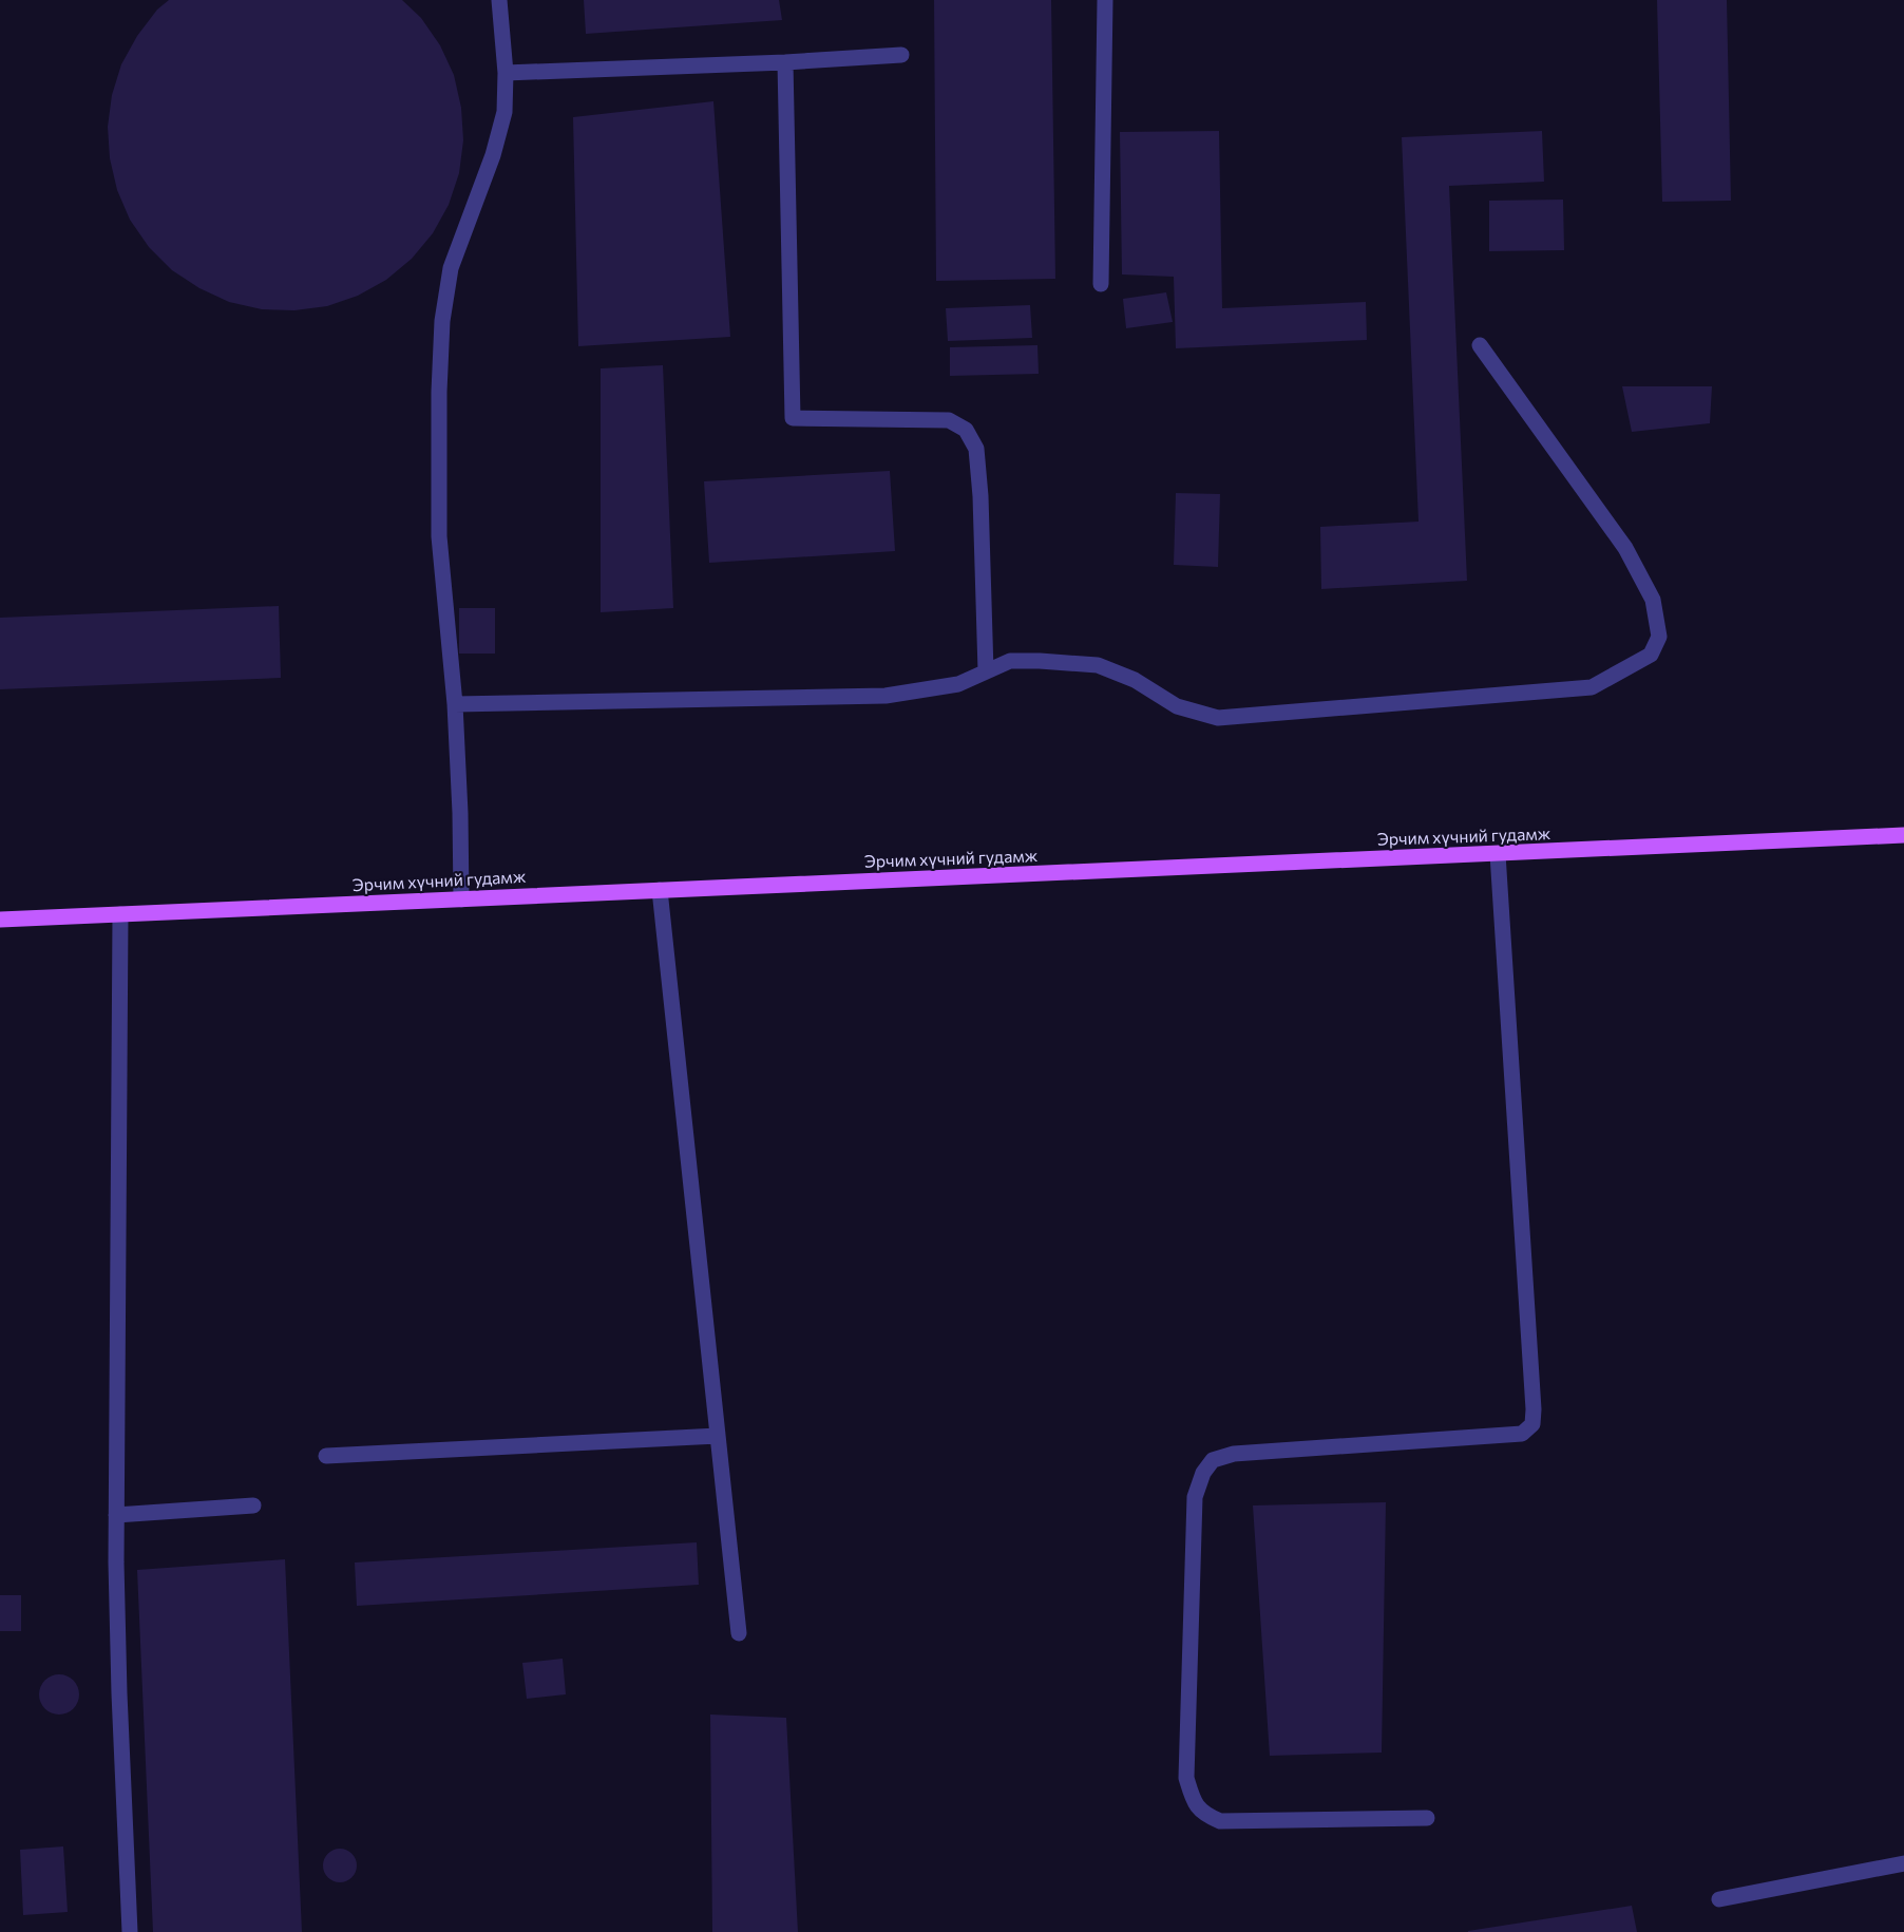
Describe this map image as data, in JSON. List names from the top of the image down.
{
  "streets": {
    "main road": ["Эрчим хүчний гудамж"]
  }
}
